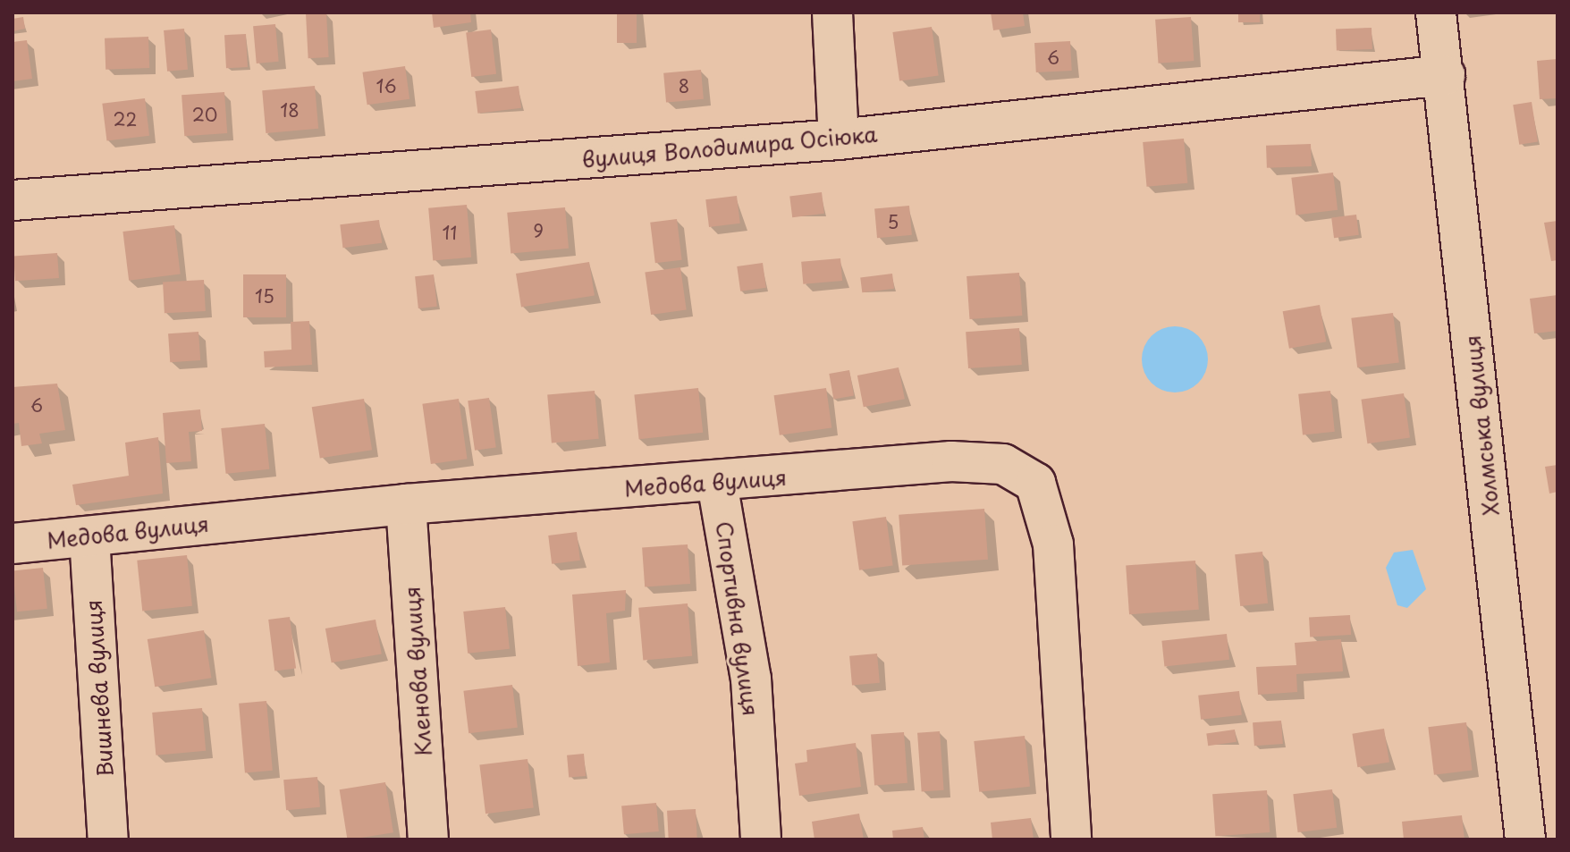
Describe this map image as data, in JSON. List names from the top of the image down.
{
  "streets": {
    "street": [
      "вулиця Володимира Осіюка",
      "Холмська вулиця",
      "Медова вулиця",
      "Спортивна вулиця",
      "Кленова вулиця",
      "Вишнева вулиця"
    ]
  },
  "crossings": [
    ["вулиця Володимира Осіюка", "Холмська вулиця"],
    ["Медова вулиця", "Спортивна вулиця"],
    ["Медова вулиця", "Кленова вулиця"],
    ["Медова вулиця", "Вишнева вулиця"]
  ],
  "house_numbers": [
    "6",
    "16",
    "8",
    "18",
    "20",
    "22",
    "5",
    "9",
    "11",
    "15",
    "6"
  ]
}
